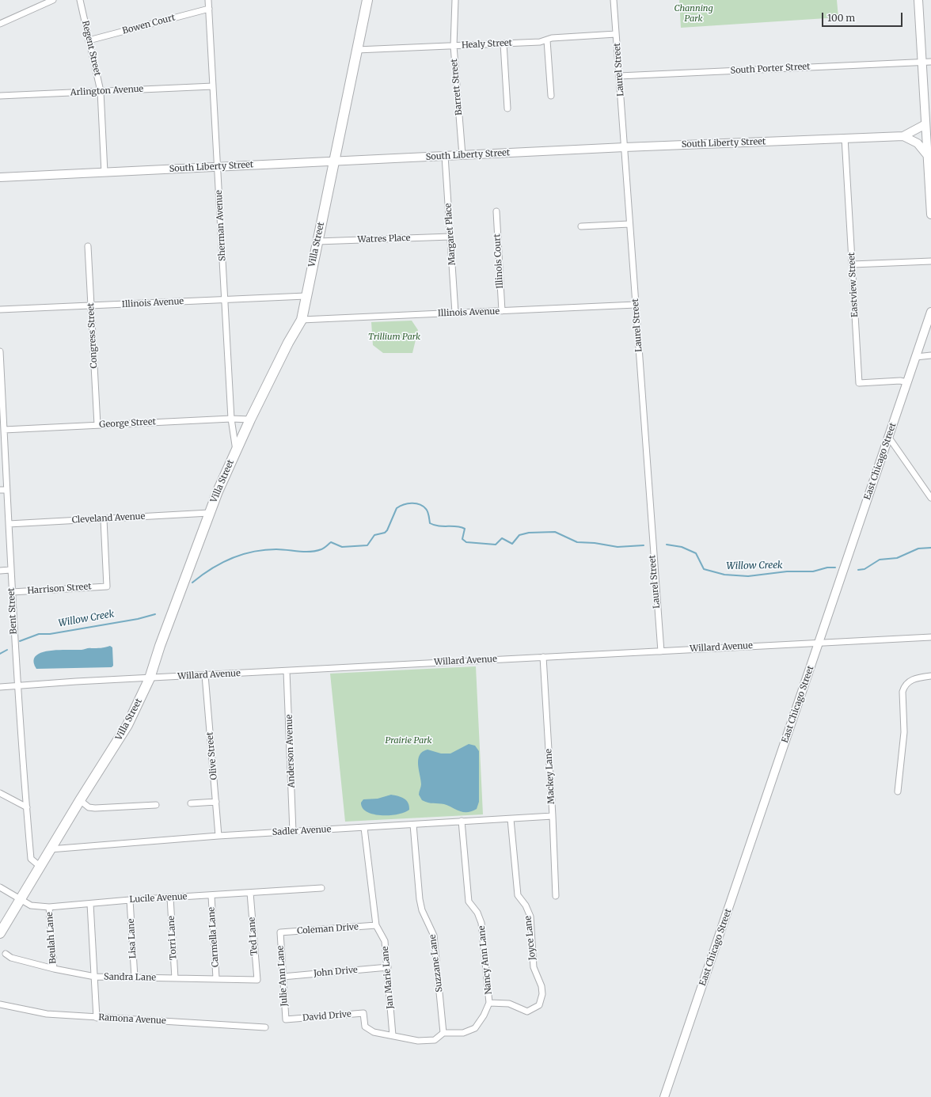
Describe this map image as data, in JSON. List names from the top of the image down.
{
  "streets": {
    "main road": ["South Liberty Street", "Villa Street", "East Chicago Street"],
    "street": [
      "Bowen Court",
      "Healy Street",
      "Regent Street",
      "South Porter Street",
      "Laurel Street",
      "Barrett Street",
      "Arlington Avenue",
      "Sherman Avenue",
      "Margaret Place",
      "Watres Place",
      "Illinois Court",
      "Eastview Street",
      "Illinois Avenue",
      "Congress Street",
      "George Street",
      "Cleveland Avenue",
      "Harrison Street",
      "Bent Street",
      "Willard Avenue",
      "Anderson Avenue",
      "Olive Street",
      "Mackey Lane",
      "Sadler Avenue",
      "Lucile Avenue",
      "Coleman Drive",
      "Ted Lane",
      "Carmella Lane",
      "Beulah Lane",
      "Torri Lane",
      "Joyce Lane",
      "Lisa Lane",
      "Nancy Ann Lane",
      "Suzzane Lane",
      "John Drive",
      "Julie Ann Lane",
      "Sandra Lane",
      "Jan Marie Lane",
      "David Drive",
      "Ramona Avenue"
    ]
  },
  "crossings": [
    ["Bowen Court", "Regent Street"],
    ["Bowen Court", "Sherman Avenue"],
    ["Healy Street", "Laurel Street"],
    ["Healy Street", "Barrett Street"],
    ["Healy Street", "Villa Street"],
    ["Regent Street", "Arlington Avenue"],
    ["Regent Street", "South Liberty Street"],
    ["South Porter Street", "Laurel Street"],
    ["Laurel Street", "South Liberty Street"],
    ["Laurel Street", "Illinois Avenue"],
    ["Laurel Street", "Willard Avenue"],
    ["Barrett Street", "South Liberty Street"],
    ["Arlington Avenue", "Sherman Avenue"],
    ["South Liberty Street", "Sherman Avenue"],
    ["South Liberty Street", "Margaret Place"],
    ["South Liberty Street", "Villa Street"],
    ["South Liberty Street", "Eastview Street"],
    ["Sherman Avenue", "Villa Street"],
    ["Sherman Avenue", "Illinois Avenue"],
    ["Sherman Avenue", "George Street"],
    ["Margaret Place", "Watres Place"],
    ["Margaret Place", "Illinois Avenue"],
    ["Watres Place", "Villa Street"],
    ["Villa Street", "Illinois Avenue"],
    ["Villa Street", "George Street"],
    ["Villa Street", "Cleveland Avenue"],
    ["Villa Street", "Bent Street"],
    ["Villa Street", "Willard Avenue"],
    ["Villa Street", "Sadler Avenue"],
    ["Villa Street", "Lucile Avenue"],
    ["Illinois Court", "Illinois Avenue"],
    ["Eastview Street", "East Chicago Street"],
    ["Illinois Avenue", "Congress Street"],
    ["Congress Street", "George Street"],
    ["George Street", "Bent Street"],
    ["East Chicago Street", "Willard Avenue"],
    ["Cleveland Avenue", "Harrison Street"],
    ["Cleveland Avenue", "Bent Street"],
    ["Harrison Street", "Bent Street"],
    ["Bent Street", "Willard Avenue"],
    ["Willard Avenue", "Anderson Avenue"],
    ["Willard Avenue", "Olive Street"],
    ["Willard Avenue", "Mackey Lane"],
    ["Anderson Avenue", "Sadler Avenue"],
    ["Olive Street", "Sadler Avenue"],
    ["Mackey Lane", "Sadler Avenue"],
    ["Sadler Avenue", "Joyce Lane"],
    ["Sadler Avenue", "Nancy Ann Lane"],
    ["Sadler Avenue", "Suzzane Lane"],
    ["Sadler Avenue", "Jan Marie Lane"],
    ["Lucile Avenue", "Ted Lane"],
    ["Lucile Avenue", "Carmella Lane"],
    ["Lucile Avenue", "Beulah Lane"],
    ["Lucile Avenue", "Torri Lane"],
    ["Lucile Avenue", "Lisa Lane"],
    ["Coleman Drive", "Julie Ann Lane"],
    ["Coleman Drive", "Jan Marie Lane"],
    ["Ted Lane", "Sandra Lane"],
    ["Carmella Lane", "Sandra Lane"],
    ["Beulah Lane", "Sandra Lane"],
    ["Torri Lane", "Sandra Lane"],
    ["Joyce Lane", "Nancy Ann Lane"],
    ["Lisa Lane", "Sandra Lane"],
    ["Nancy Ann Lane", "Suzzane Lane"],
    ["John Drive", "Julie Ann Lane"],
    ["John Drive", "Jan Marie Lane"],
    ["Julie Ann Lane", "David Drive"],
    ["Jan Marie Lane", "David Drive"]
  ],
  "water": ["Willow Creek"],
  "parks": ["Channing Park", "Trillium Park", "Prairie Park"],
  "scale_bar": "100 m"
}
